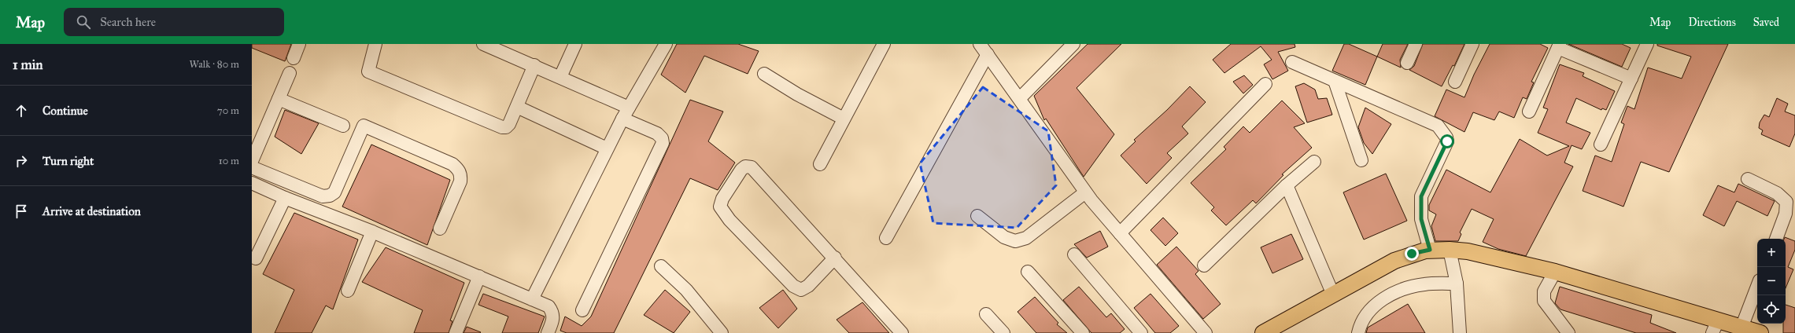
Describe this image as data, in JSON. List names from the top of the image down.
{
  "page": {
    "header": "Map",
    "search": "Search here",
    "nav": ["Map", "Directions", "Saved"],
    "heading": ["1 min", "Walk · 80 m"],
    "list": [
      ["Continue", "70 m"],
      ["Turn right", "10 m"],
      "Arrive at destination"
    ],
    "map_buttons": ["+", "−"]
  }
}
